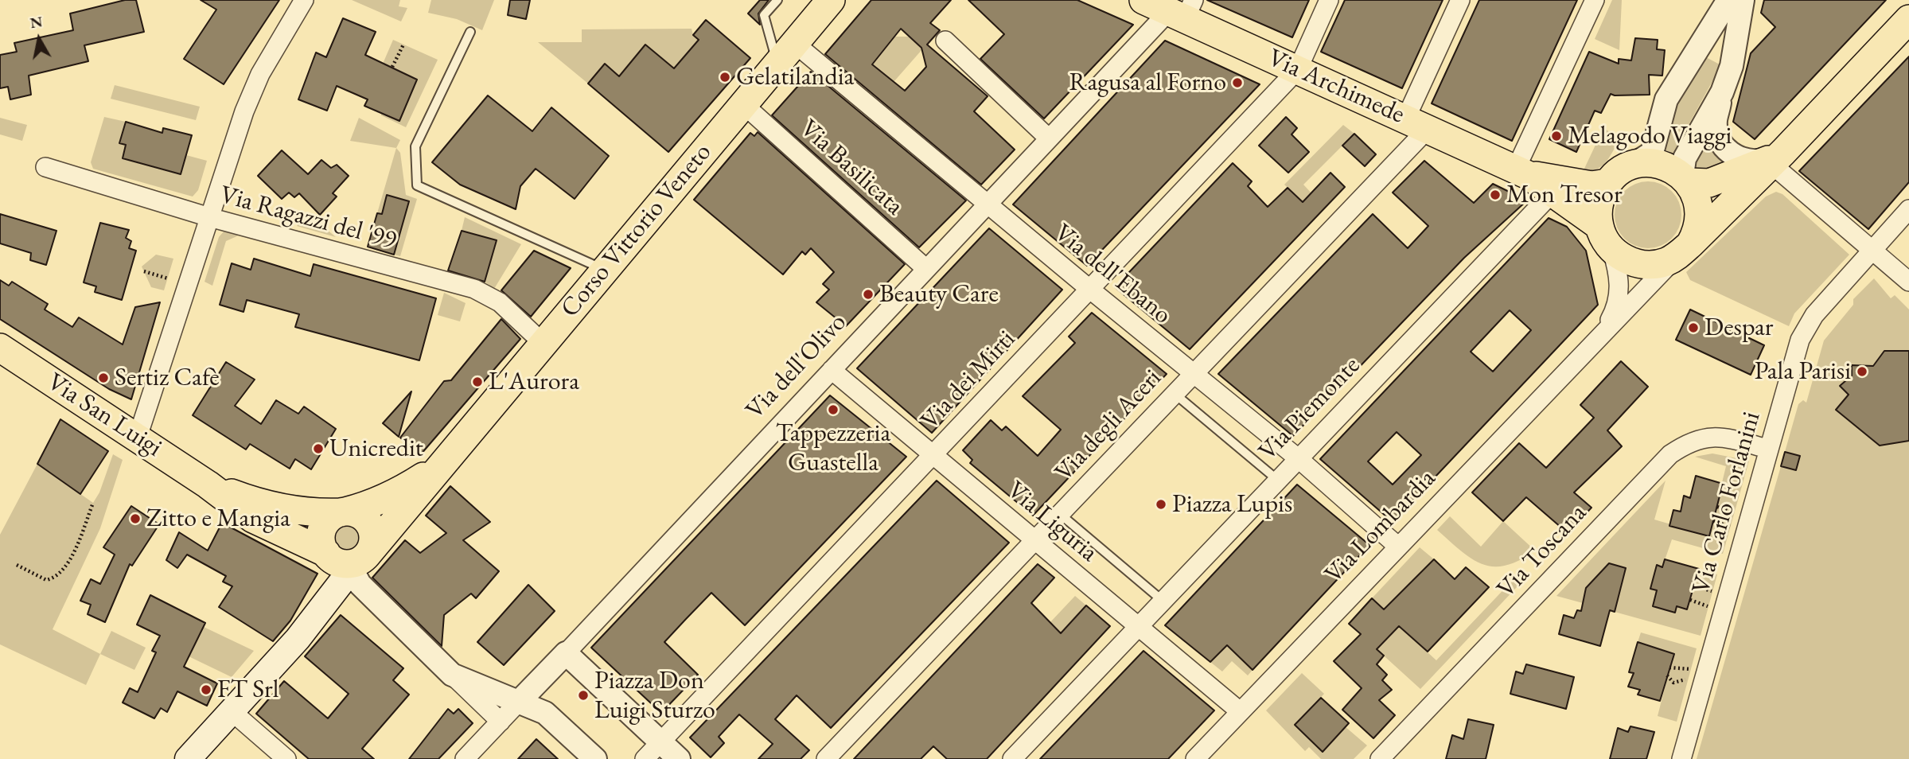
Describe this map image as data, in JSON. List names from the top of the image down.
{
  "streets": {
    "main road": ["Via Archimede", "Corso Vittorio Veneto", "Via San Luigi"],
    "street": [
      "Via Basilicata",
      "Via Ragazzi del '99",
      "Via dell'Ebano",
      "Via dell'Olivo",
      "Via dei Mirti",
      "Via Piemonte",
      "Via degli Aceri",
      "Via Carlo Forlanini",
      "Via Liguria",
      "Via Lombardia",
      "Via Toscana"
    ]
  },
  "crossings": [
    ["Via Archimede", "Via dell'Olivo"],
    ["Via Archimede", "Via dei Mirti"],
    ["Via Archimede", "Via degli Aceri"],
    ["Via Basilicata", "Corso Vittorio Veneto"],
    ["Via Basilicata", "Via dell'Olivo"],
    ["Via Ragazzi del '99", "Corso Vittorio Veneto"],
    ["Corso Vittorio Veneto", "Via dell'Ebano"],
    ["Corso Vittorio Veneto", "Via San Luigi"],
    ["Via dell'Ebano", "Via dell'Olivo"],
    ["Via dell'Ebano", "Via dei Mirti"],
    ["Via dell'Ebano", "Via Piemonte"],
    ["Via dell'Ebano", "Via degli Aceri"],
    ["Via dell'Ebano", "Via Lombardia"],
    ["Via dell'Olivo", "Via Liguria"],
    ["Via dei Mirti", "Via Liguria"],
    ["Via Piemonte", "Via Liguria"],
    ["Via degli Aceri", "Via Liguria"],
    ["Via Carlo Forlanini", "Via Toscana"],
    ["Via Liguria", "Via Lombardia"]
  ],
  "places": [
    "Gelatilandia",
    "Ragusa al Forno",
    "Melagodo Viaggi",
    "Mon Tresor",
    "Beauty Care",
    "Despar",
    "Pala Parisi",
    "Sertiz Cafè",
    "L'Aurora",
    "Tappezzeria Guastella",
    "Unicredit",
    "Piazza Lupis",
    "Zitto e Mangia",
    "FT Srl",
    "Piazza Don Luigi Sturzo"
  ],
  "north": "top"
}
